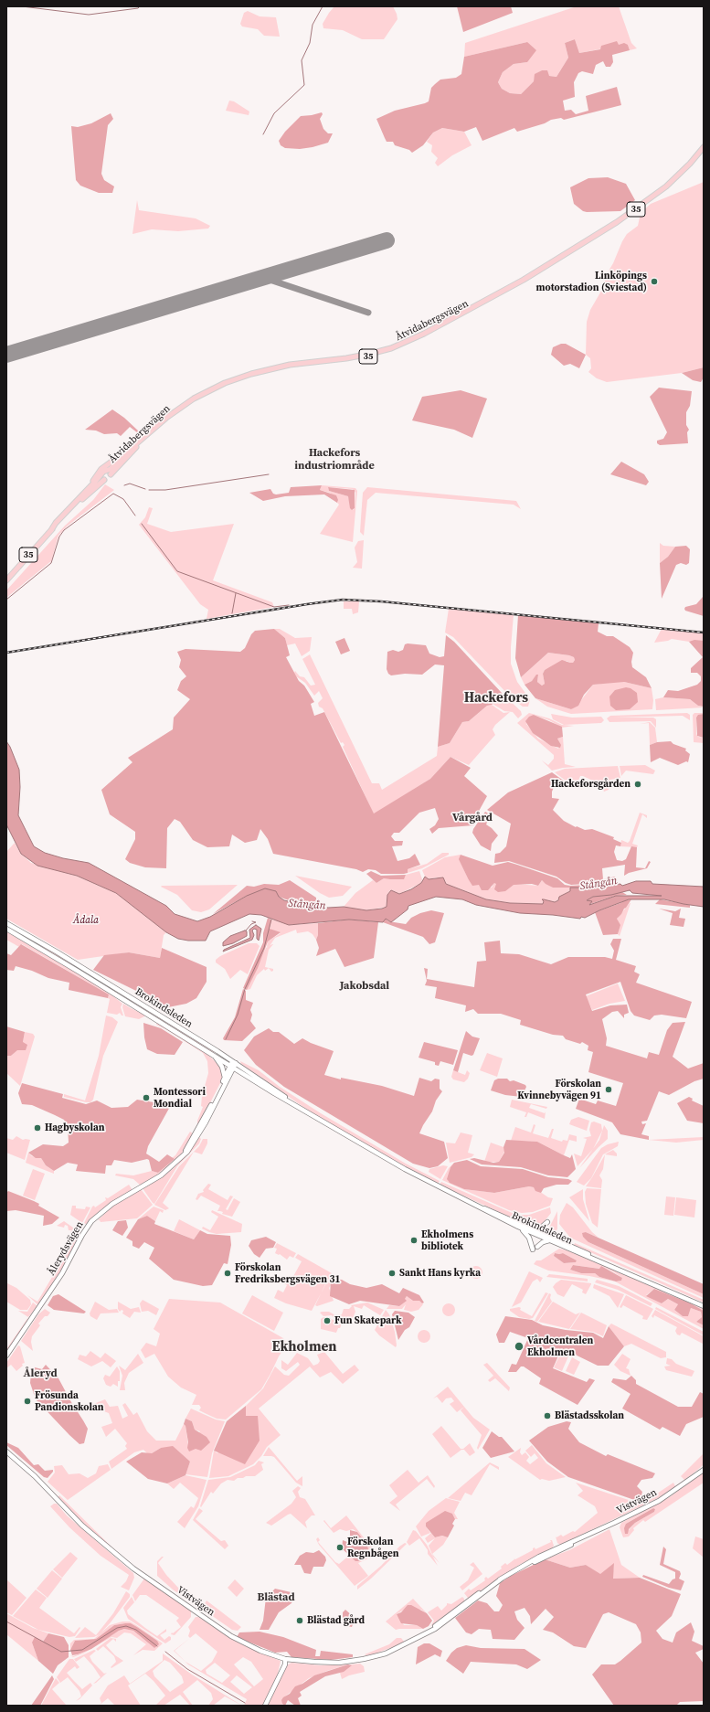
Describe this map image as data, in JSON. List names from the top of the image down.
{
  "streets": {
    "main road": [
      "35",
      "Åtvidabergsvägen",
      "Brokindsleden",
      "Ålerydsvägen",
      "Vistvägen"
    ]
  },
  "crossings": [
    ["35", "Åtvidabergsvägen"],
    ["Brokindsleden", "Ålerydsvägen"]
  ],
  "districts": [
    "Hackefors industriområde",
    "Hackefors",
    "Vårgård",
    "Jakobsdal",
    "Ekholmen",
    "Åleryd",
    "Blästad"
  ],
  "water": ["Stångån"],
  "parks": ["Ådala"],
  "places": [
    "Linköpings motorstadion (Sviestad)",
    "Hackeforsgården",
    "Förskolan Kvinnebyvägen 91",
    "Montessori Mondial",
    "Hagbyskolan",
    "Ekholmens bibliotek",
    "Förskolan Fredriksbergsvägen 31",
    "Sankt Hans kyrka",
    "Fun Skatepark",
    "Vårdcentralen Ekholmen",
    "Frösunda Pandionskolan",
    "Blästadsskolan",
    "Förskolan Regnbågen",
    "Blästad gård"
  ]
}
